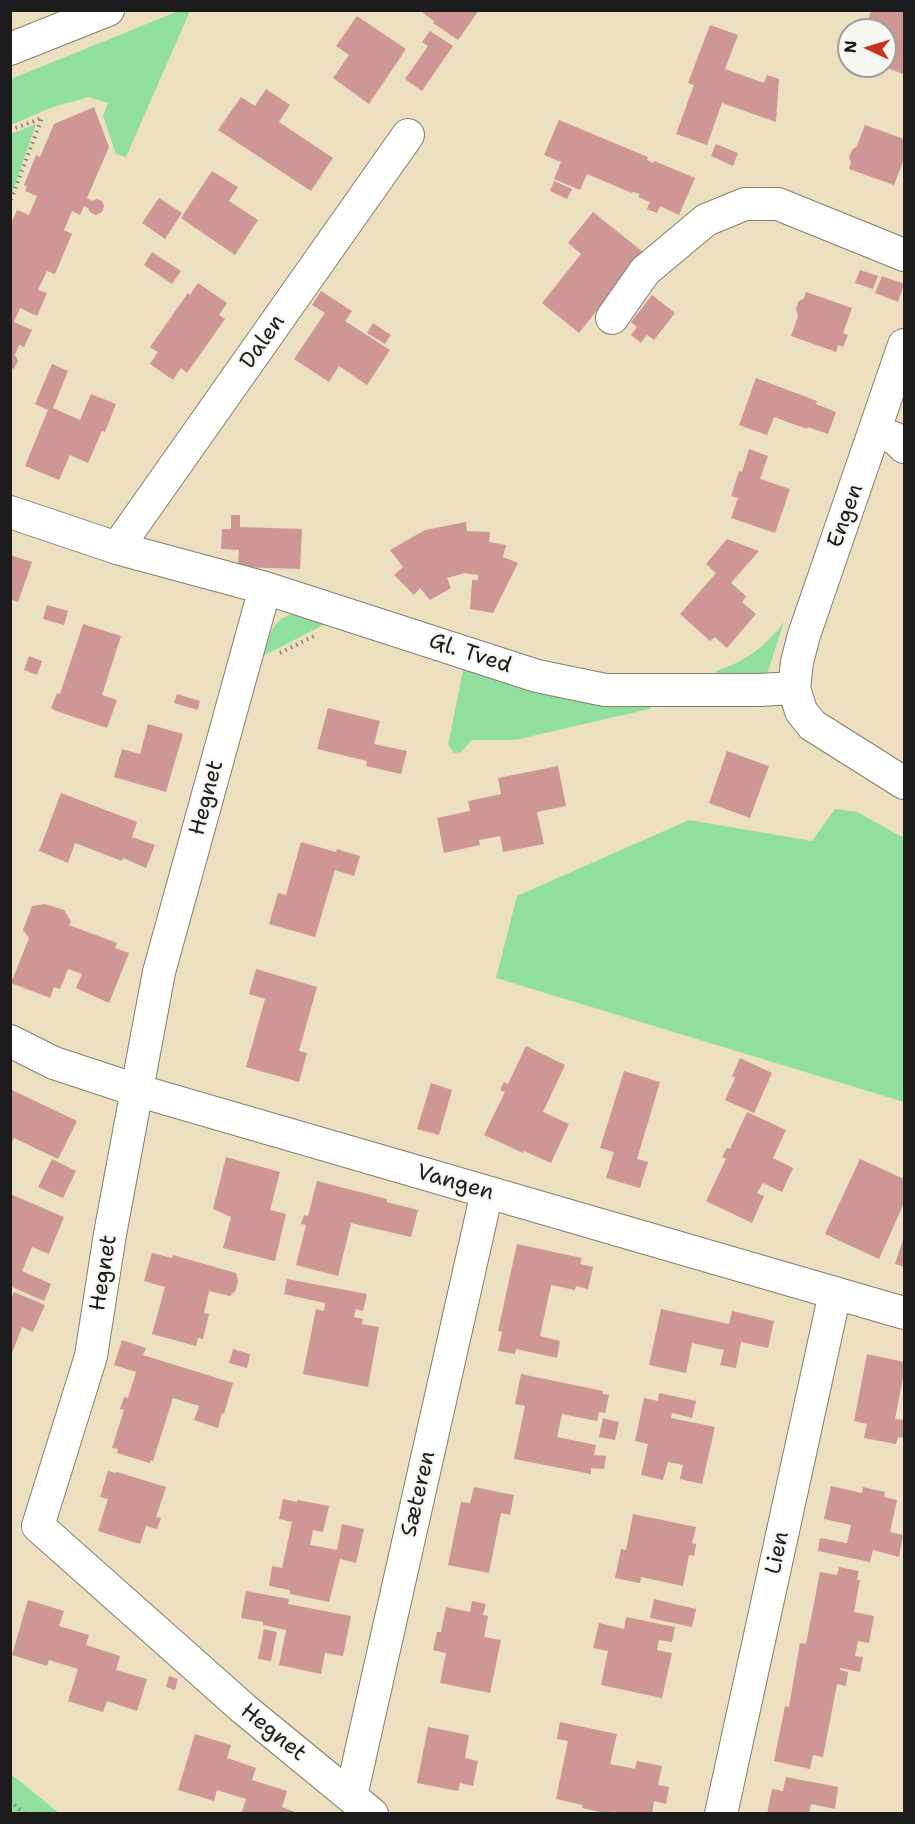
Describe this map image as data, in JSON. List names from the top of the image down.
{
  "streets": {
    "street": [
      "Dalen",
      "Engen",
      "Gl. Tved",
      "Hegnet",
      "Vangen",
      "Sæteren",
      "Lien"
    ]
  },
  "crossings": [
    ["Dalen", "Gl. Tved"],
    ["Engen", "Gl. Tved"],
    ["Gl. Tved", "Hegnet"],
    ["Hegnet", "Vangen"],
    ["Hegnet", "Sæteren"],
    ["Vangen", "Sæteren"],
    ["Vangen", "Lien"]
  ],
  "north": "left"
}
